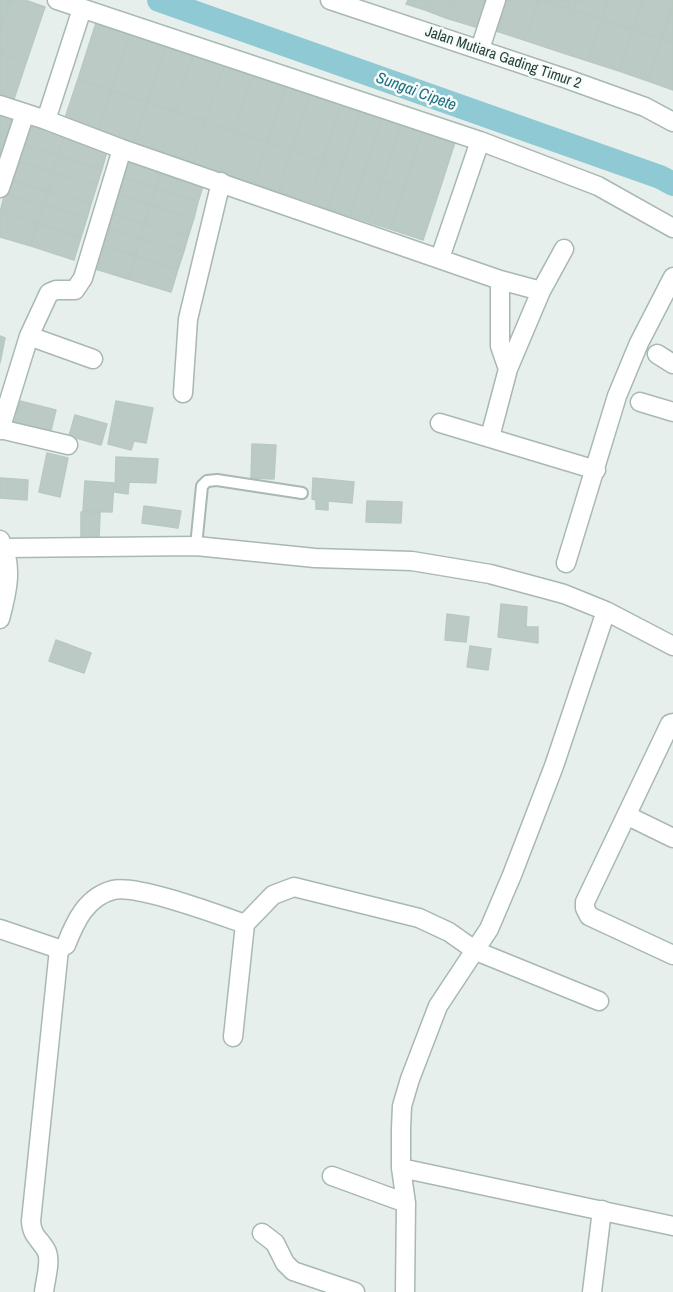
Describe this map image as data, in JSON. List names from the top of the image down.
{
  "streets": {
    "street": ["Jalan Mutiara Gading Timur 2"]
  },
  "water": ["Sungai Cipete"]
}
